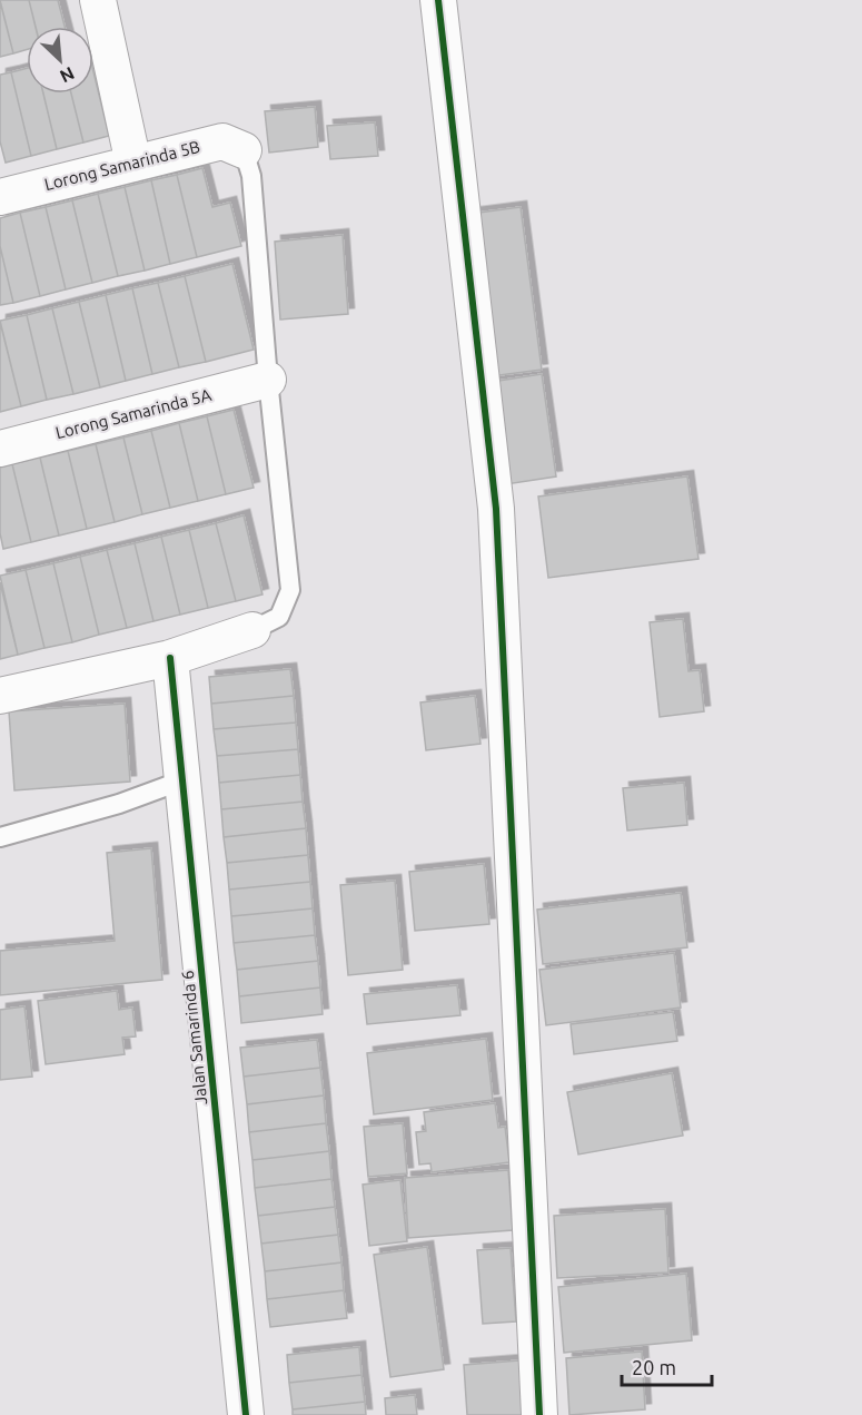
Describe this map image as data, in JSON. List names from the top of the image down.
{
  "streets": {
    "street": ["Lorong Samarinda 5B", "Lorong Samarinda 5A", "Jalan Samarinda 6"]
  },
  "scale_bar": "20 m",
  "north": "bottom right"
}
